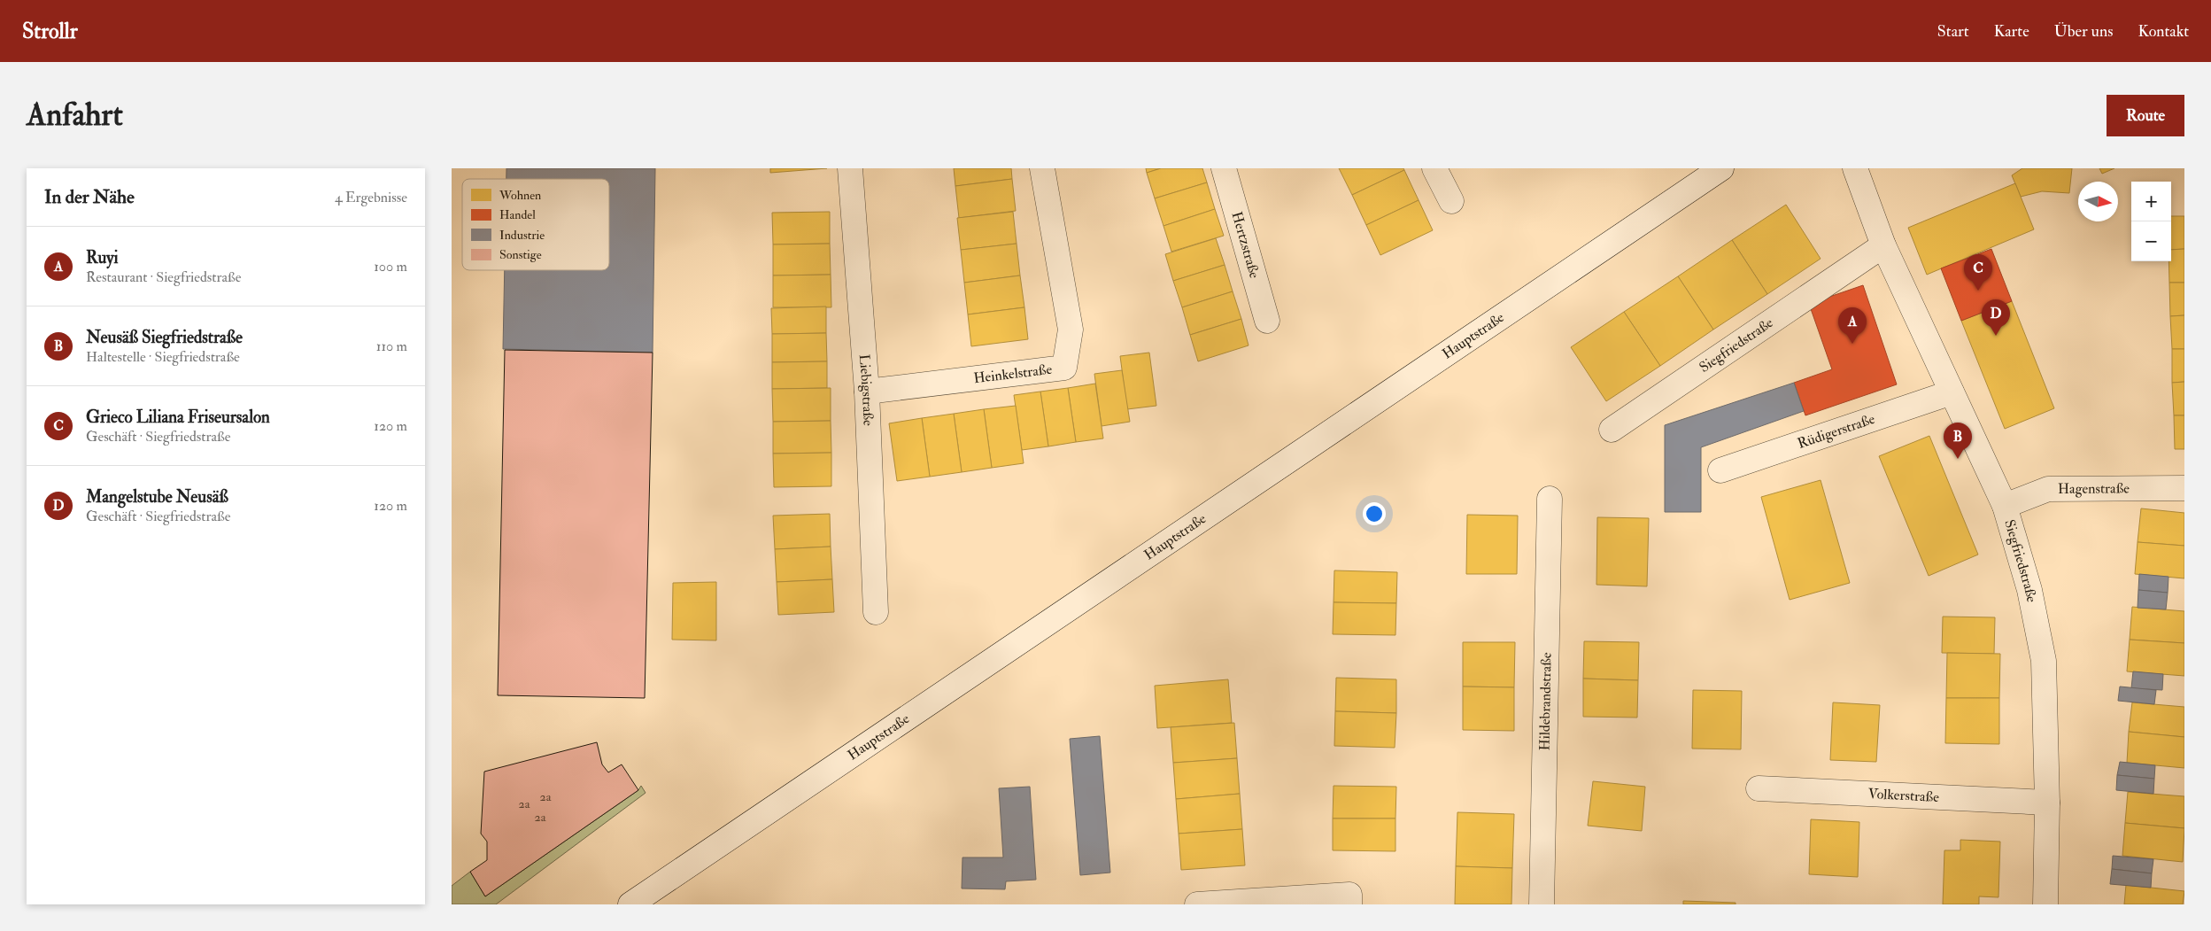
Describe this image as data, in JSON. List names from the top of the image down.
{
  "streets": {
    "street": [
      "Hertzstraße",
      "Hauptstraße",
      "Siegfriedstraße",
      "Heinkelstraße",
      "Liebigstraße",
      "Rüdigerstraße",
      "Hagenstraße",
      "Hildebrandstraße",
      "Volkerstraße"
    ]
  },
  "crossings": [
    ["Siegfriedstraße", "Rüdigerstraße"],
    ["Siegfriedstraße", "Hagenstraße"],
    ["Siegfriedstraße", "Volkerstraße"],
    ["Heinkelstraße", "Liebigstraße"]
  ],
  "house_numbers": ["2a", "2a", "2a"],
  "legend": [
    "Wohnen",
    "Handel",
    "Industrie",
    "Sonstige"
  ],
  "north": "right",
  "page": {
    "header": "Strollr",
    "nav": [
      "Start",
      "Karte",
      "Über uns",
      "Kontakt"
    ],
    "buttons": "Route",
    "title": "Anfahrt",
    "heading": ["In der Nähe", "4 Ergebnisse"],
    "map_buttons": ["+", "−"],
    "list": [
      {
        "mark": "A",
        "name": "Ruyi",
        "note": "Restaurant · Siegfriedstraße",
        "value": "100 m"
      },
      {
        "mark": "B",
        "name": "Neusäß Siegfriedstraße",
        "note": "Haltestelle · Siegfriedstraße",
        "value": "110 m"
      },
      {
        "mark": "C",
        "name": "Grieco Liliana Friseursalon",
        "note": "Geschäft · Siegfriedstraße",
        "value": "120 m"
      },
      {
        "mark": "D",
        "name": "Mangelstube Neusäß",
        "note": "Geschäft · Siegfriedstraße",
        "value": "120 m"
      }
    ],
    "pins": [
      "C",
      "D",
      "A",
      "B"
    ]
  }
}
